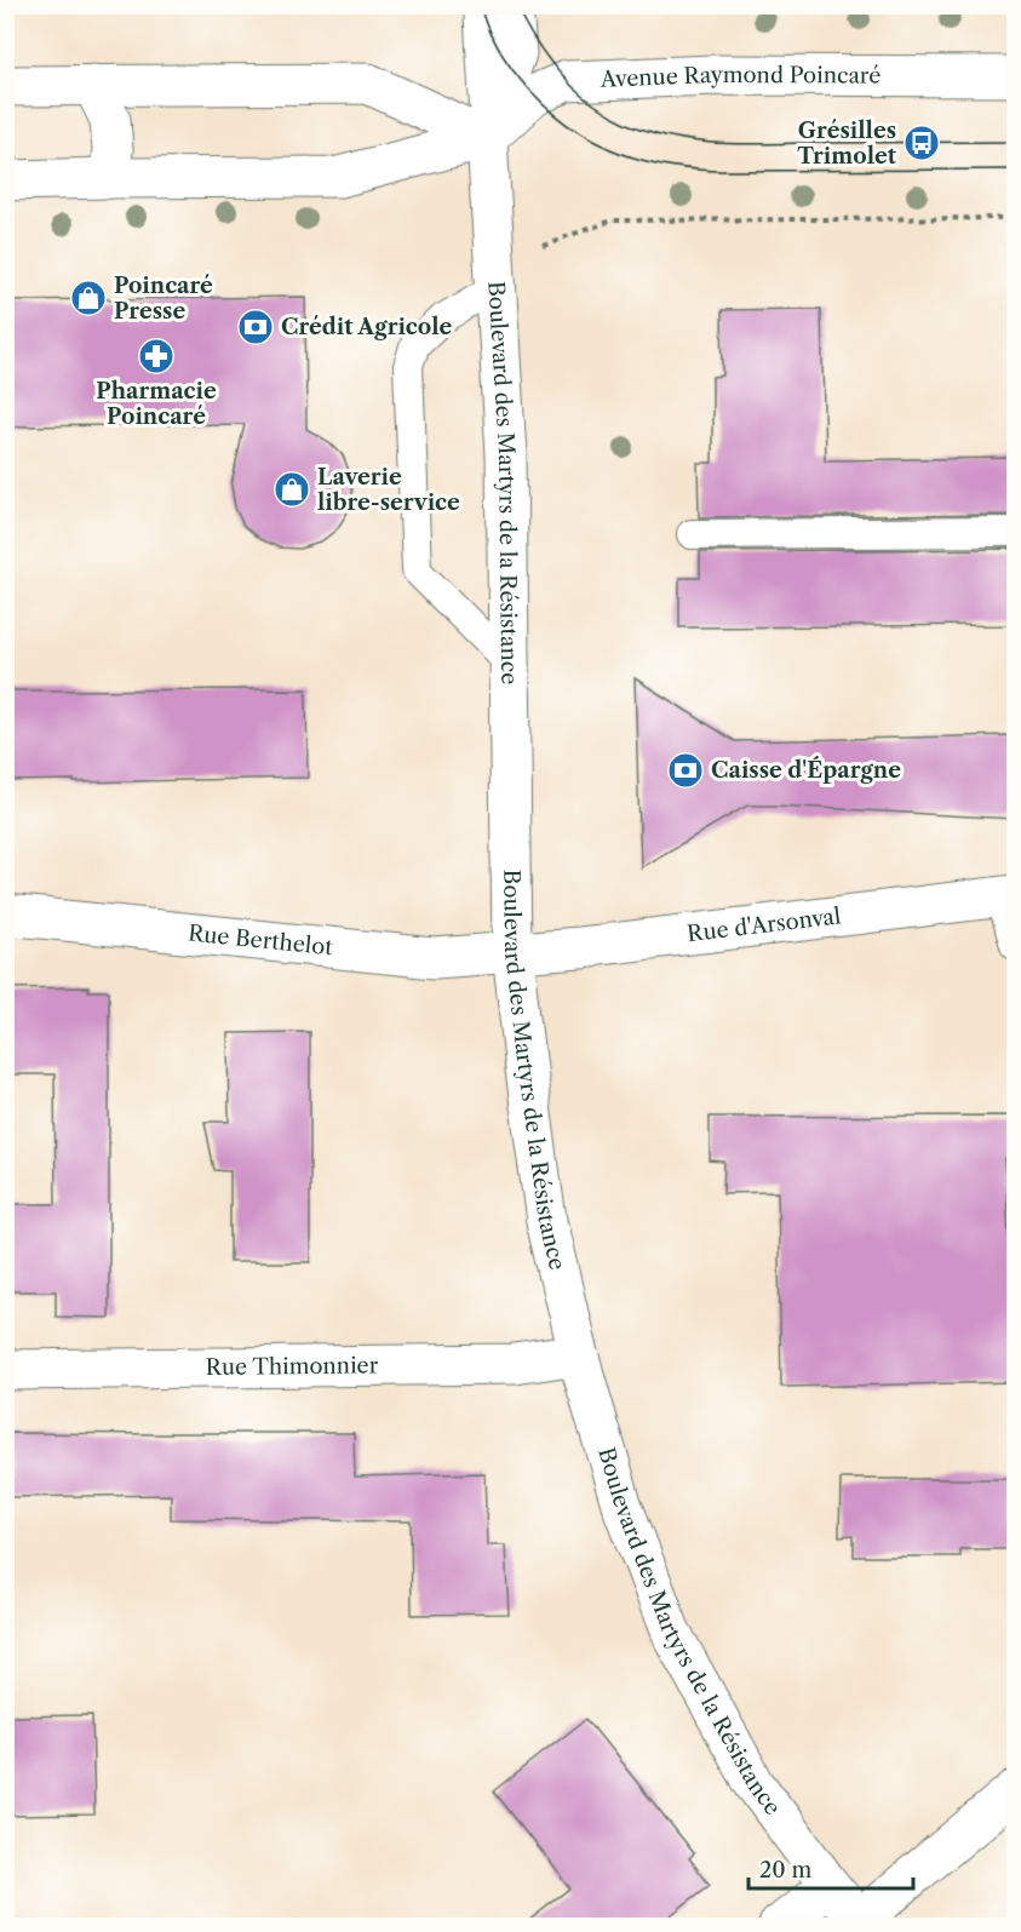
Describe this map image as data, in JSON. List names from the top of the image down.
{
  "streets": {
    "main road": [
      "Avenue Raymond Poincaré",
      "Boulevard des Martyrs de la Résistance",
      "Rue d'Arsonval",
      "Rue Berthelot",
      "Rue Thimonnier"
    ]
  },
  "crossings": [
    ["Avenue Raymond Poincaré", "Boulevard des Martyrs de la Résistance"],
    ["Boulevard des Martyrs de la Résistance", "Rue d'Arsonval"],
    ["Boulevard des Martyrs de la Résistance", "Rue Berthelot"],
    ["Boulevard des Martyrs de la Résistance", "Rue Thimonnier"],
    ["Rue d'Arsonval", "Rue Berthelot"]
  ],
  "places": {
    "bus stop": ["Grésilles Trimolet"],
    "shop": ["Poincaré Presse", "Laverie libre-service"],
    "bank": ["Crédit Agricole", "Caisse d'Épargne"],
    "pharmacy": ["Pharmacie Poincaré"]
  },
  "scale_bar": "20 m"
}
